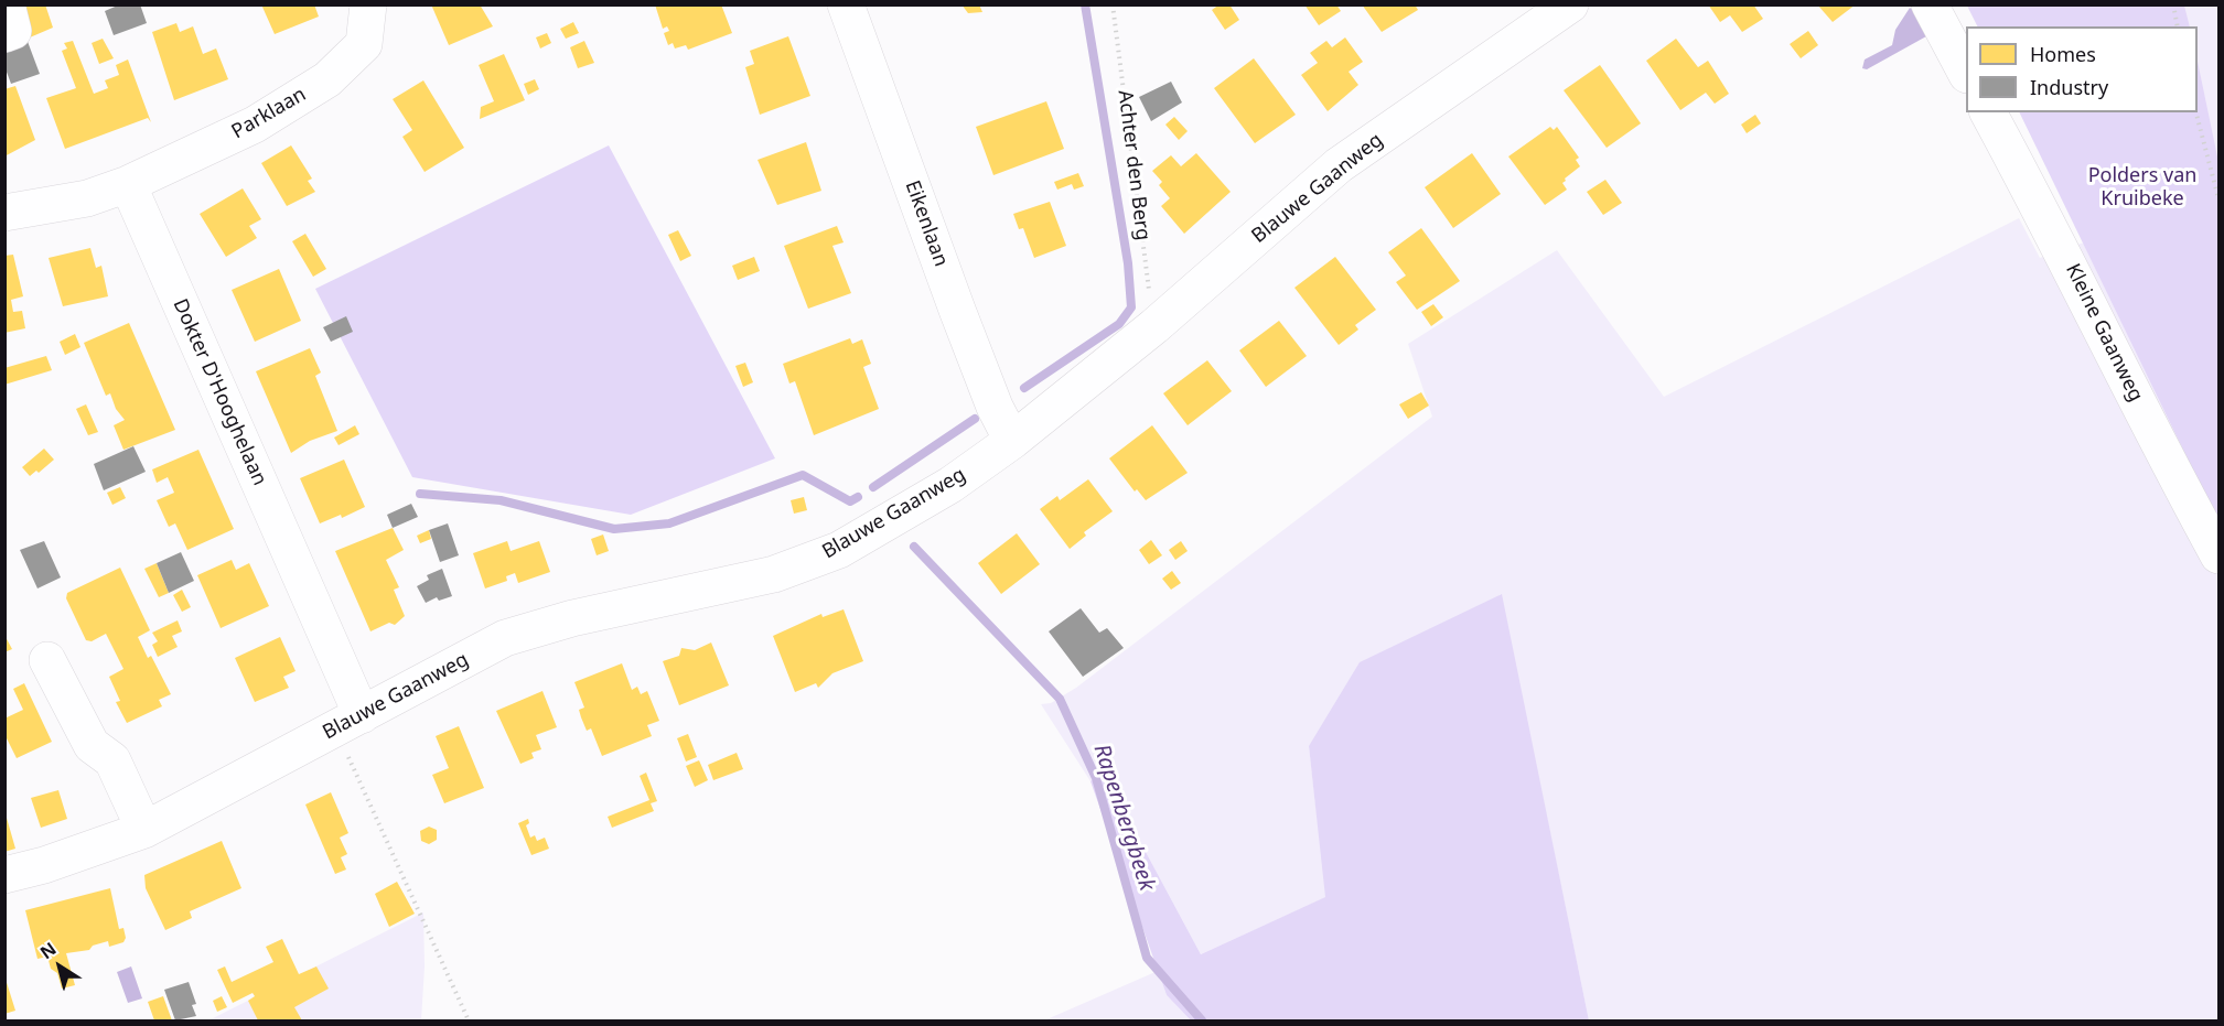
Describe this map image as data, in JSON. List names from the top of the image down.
{
  "streets": {
    "street": [
      "Parklaan",
      "Blauwe Gaanweg",
      "Eikenlaan",
      "Kleine Gaanweg",
      "Dokter D'Hooghelaan"
    ],
    "path": ["Achter den Berg"]
  },
  "crossings": [
    ["Parklaan", "Dokter D'Hooghelaan"],
    ["Achter den Berg", "Blauwe Gaanweg"],
    ["Blauwe Gaanweg", "Eikenlaan"],
    ["Blauwe Gaanweg", "Dokter D'Hooghelaan"]
  ],
  "water": ["Rapenbergbeek"],
  "parks": ["Polders van Kruibeke"],
  "legend": ["Homes", "Industry"],
  "north": "top left"
}
